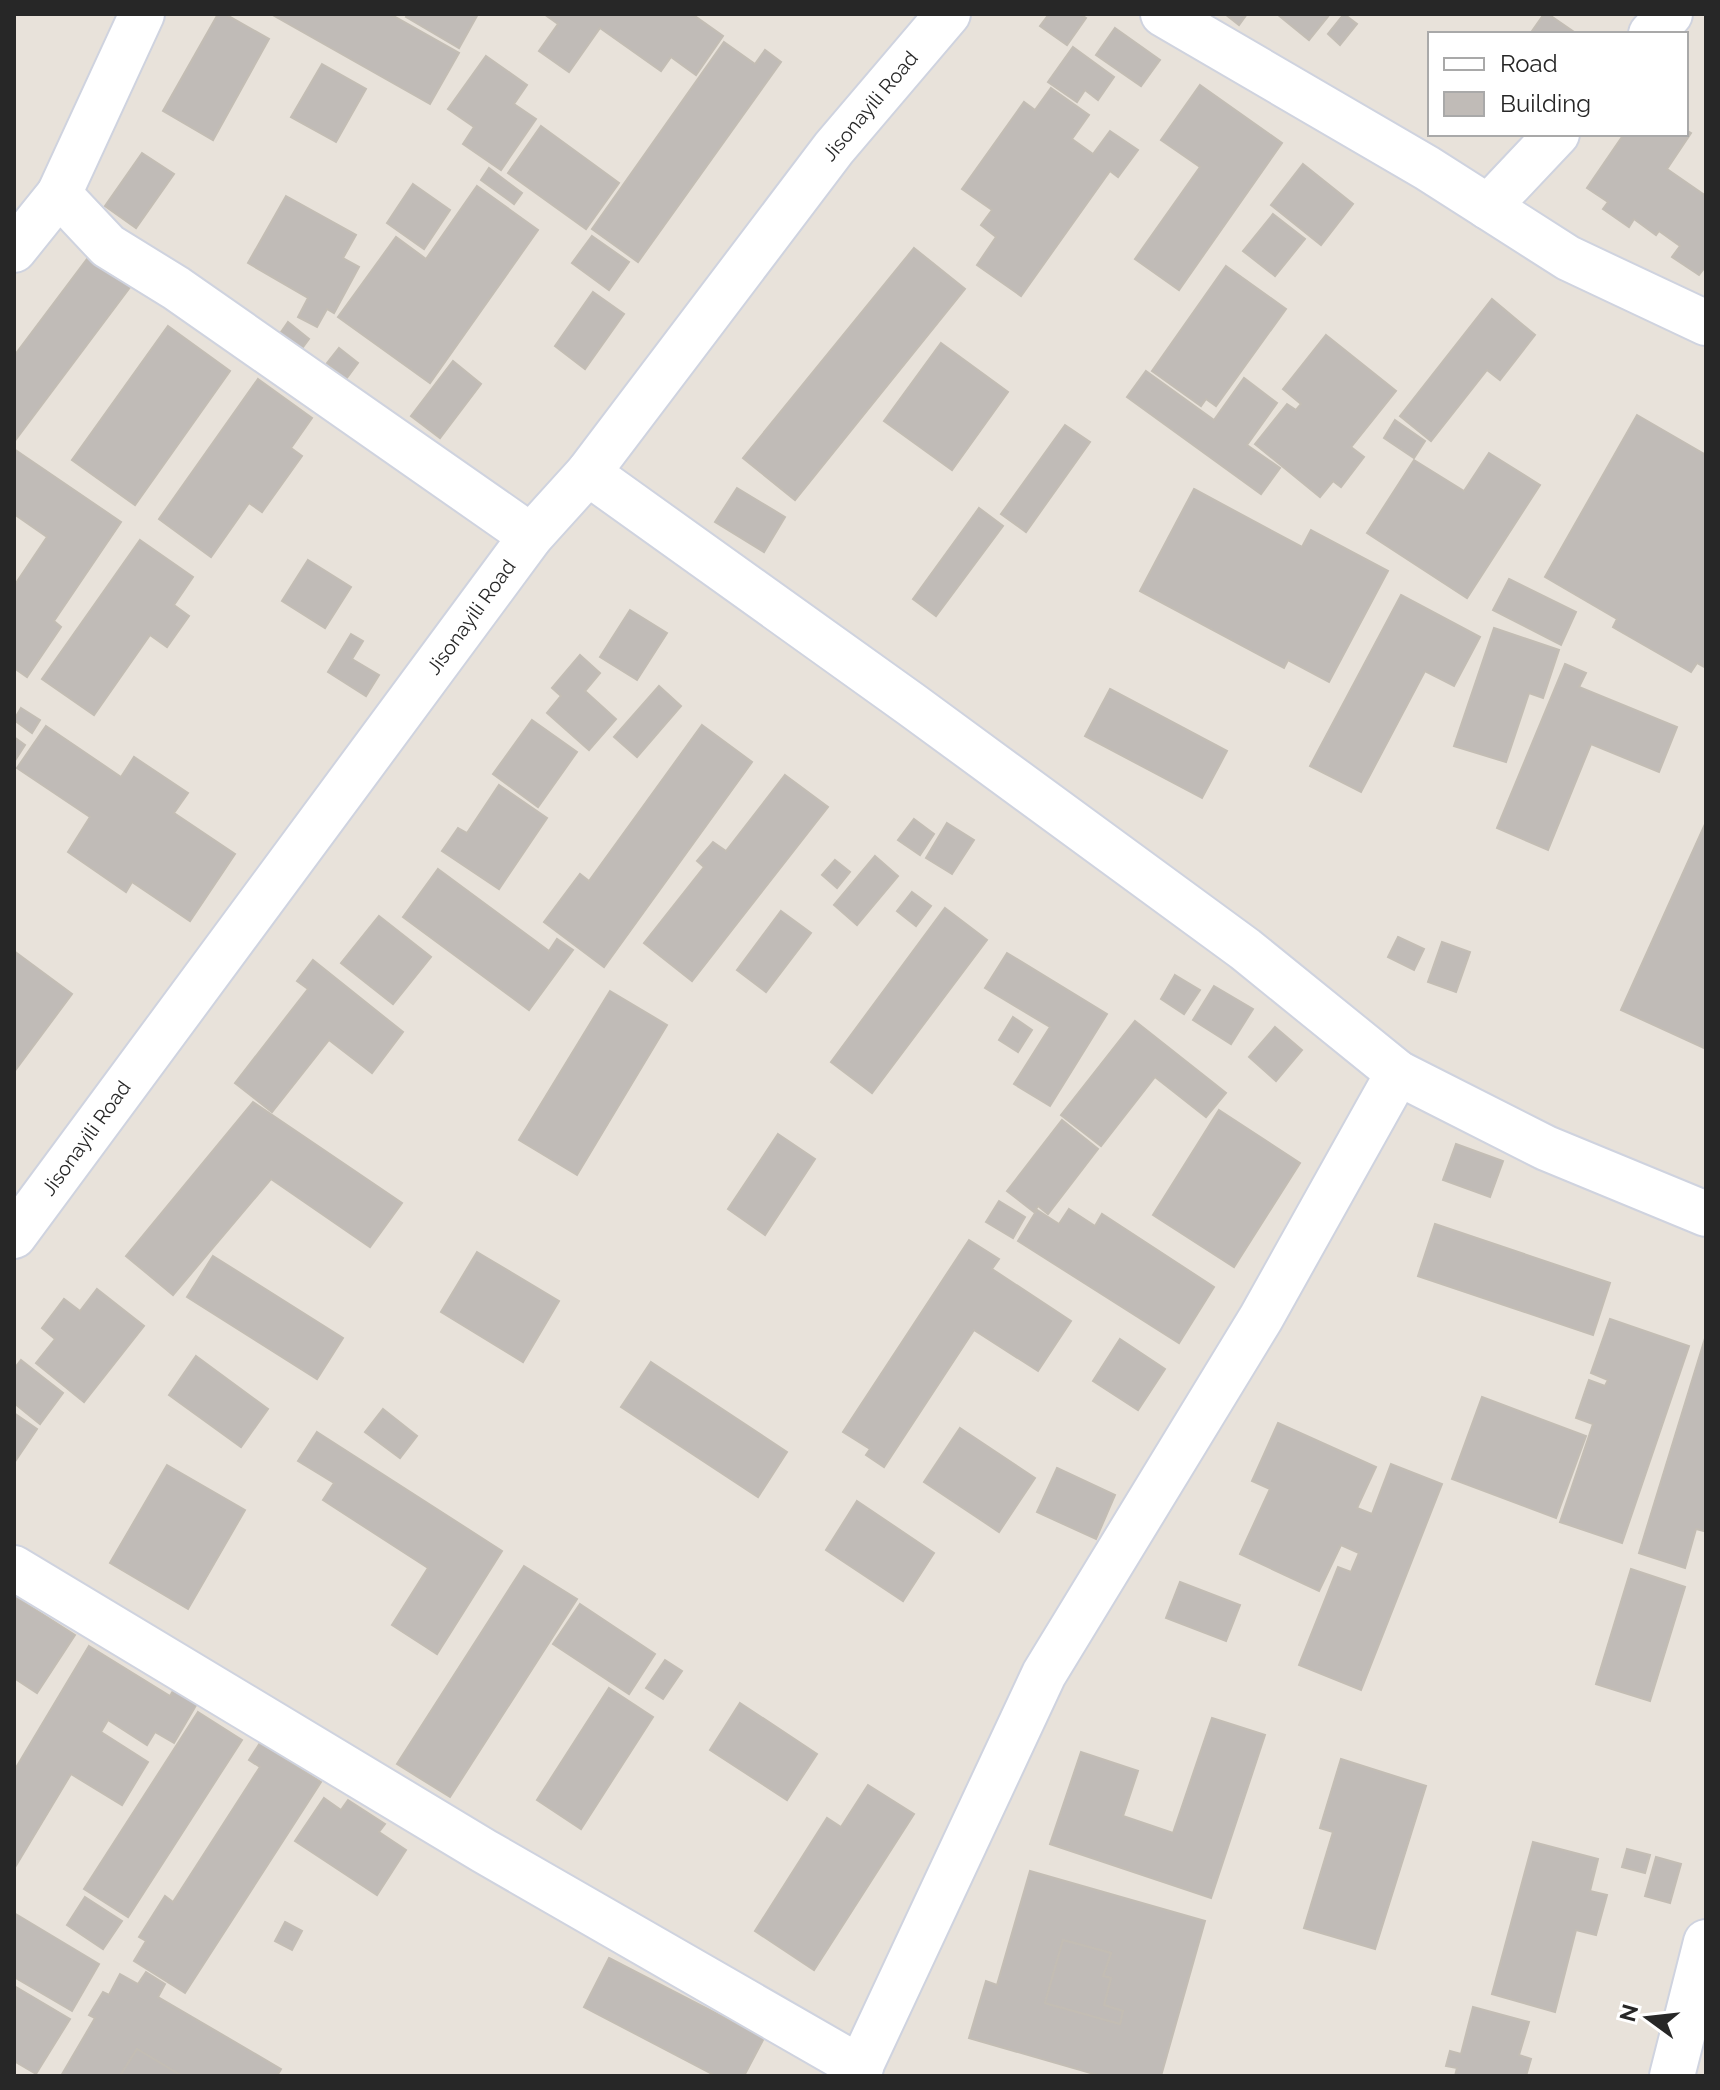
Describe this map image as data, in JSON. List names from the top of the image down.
{
  "streets": {
    "street": ["Jisonayili Road"]
  },
  "legend": ["Road", "Building"],
  "north": "left"
}
